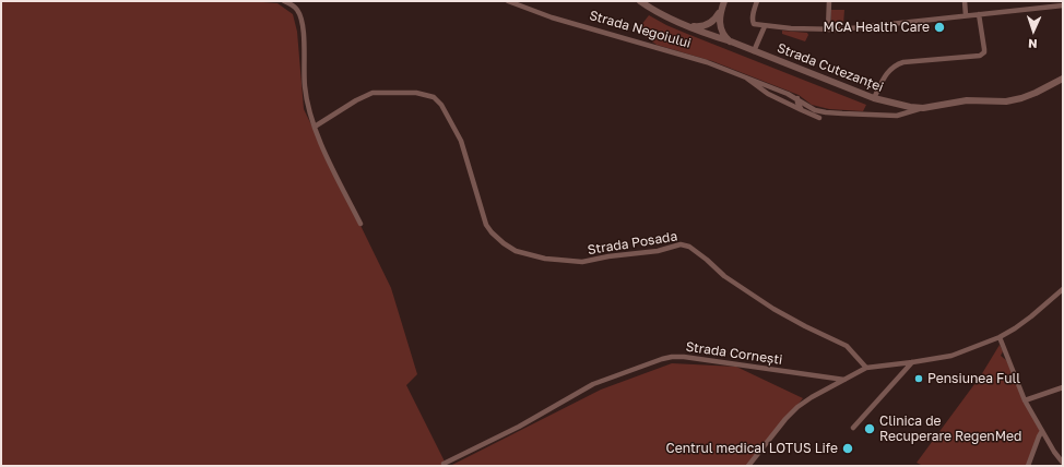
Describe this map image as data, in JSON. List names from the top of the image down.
{
  "streets": {
    "street": [
      "Strada Negoiului",
      "Strada Cutezanței",
      "Strada Posada",
      "Strada Cornești"
    ]
  },
  "crossings": [
    ["Strada Negoiului", "Strada Cutezanței"]
  ],
  "places": [
    "MCA Health Care",
    "Pensiunea Full",
    "Clinica de Recuperare RegenMed",
    "Centrul medical LOTUS Life"
  ],
  "north": "bottom"
}
